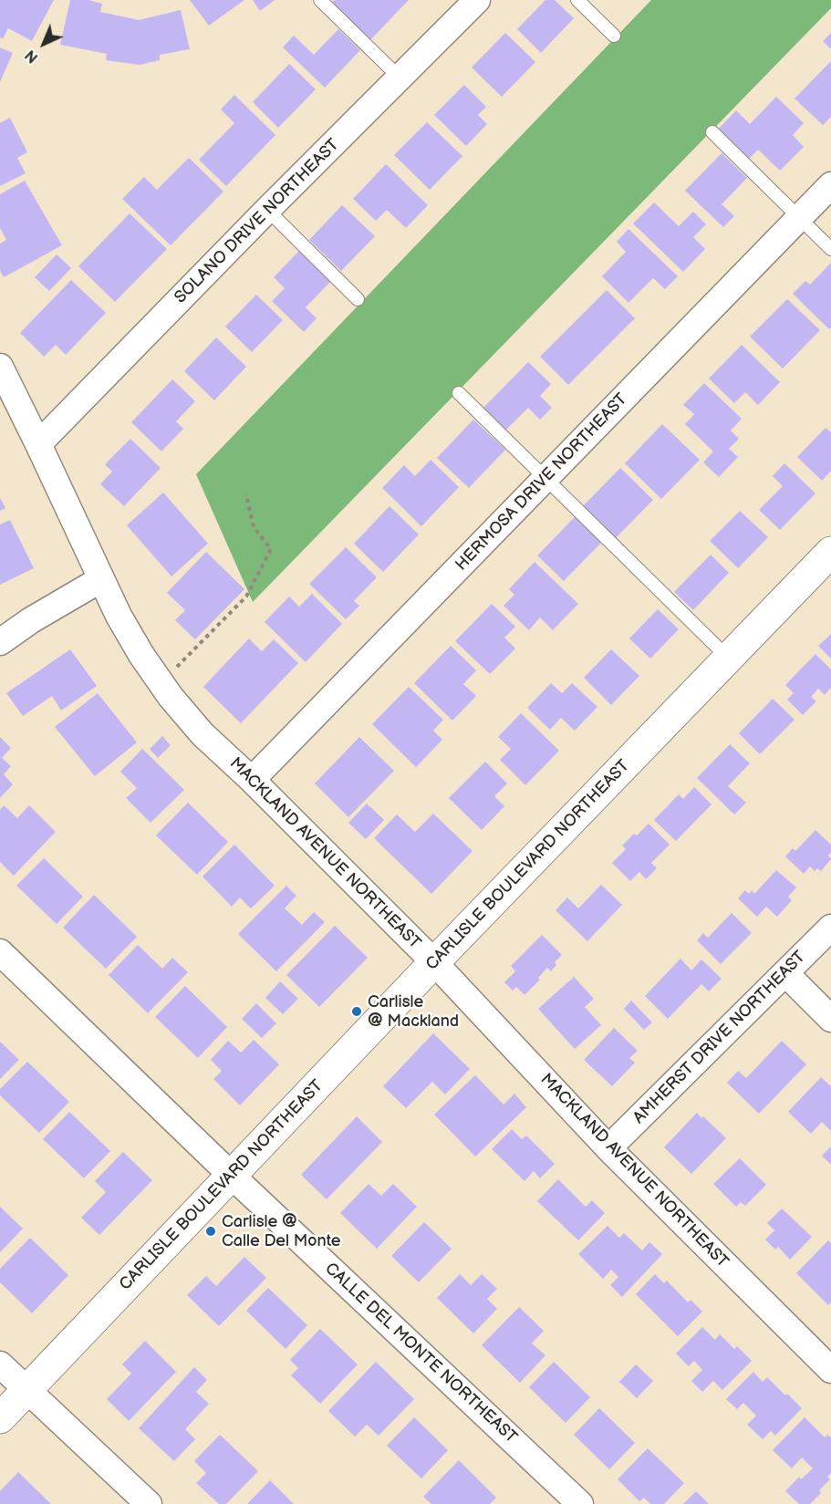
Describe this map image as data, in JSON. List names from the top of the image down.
{
  "streets": {
    "main road": ["CARLISLE BOULEVARD NORTHEAST"],
    "street": [
      "SOLANO DRIVE NORTHEAST",
      "HERMOSA DRIVE NORTHEAST",
      "MACKLAND AVENUE NORTHEAST",
      "AMHERST DRIVE NORTHEAST",
      "CALLE DEL MONTE NORTHEAST"
    ]
  },
  "crossings": [
    ["SOLANO DRIVE NORTHEAST", "MACKLAND AVENUE NORTHEAST"],
    ["HERMOSA DRIVE NORTHEAST", "MACKLAND AVENUE NORTHEAST"],
    ["MACKLAND AVENUE NORTHEAST", "CARLISLE BOULEVARD NORTHEAST"],
    ["MACKLAND AVENUE NORTHEAST", "AMHERST DRIVE NORTHEAST"],
    ["CARLISLE BOULEVARD NORTHEAST", "CALLE DEL MONTE NORTHEAST"]
  ],
  "places": ["Carlisle @ Mackland", "Carlisle @ Calle Del Monte"],
  "north": "bottom left"
}
